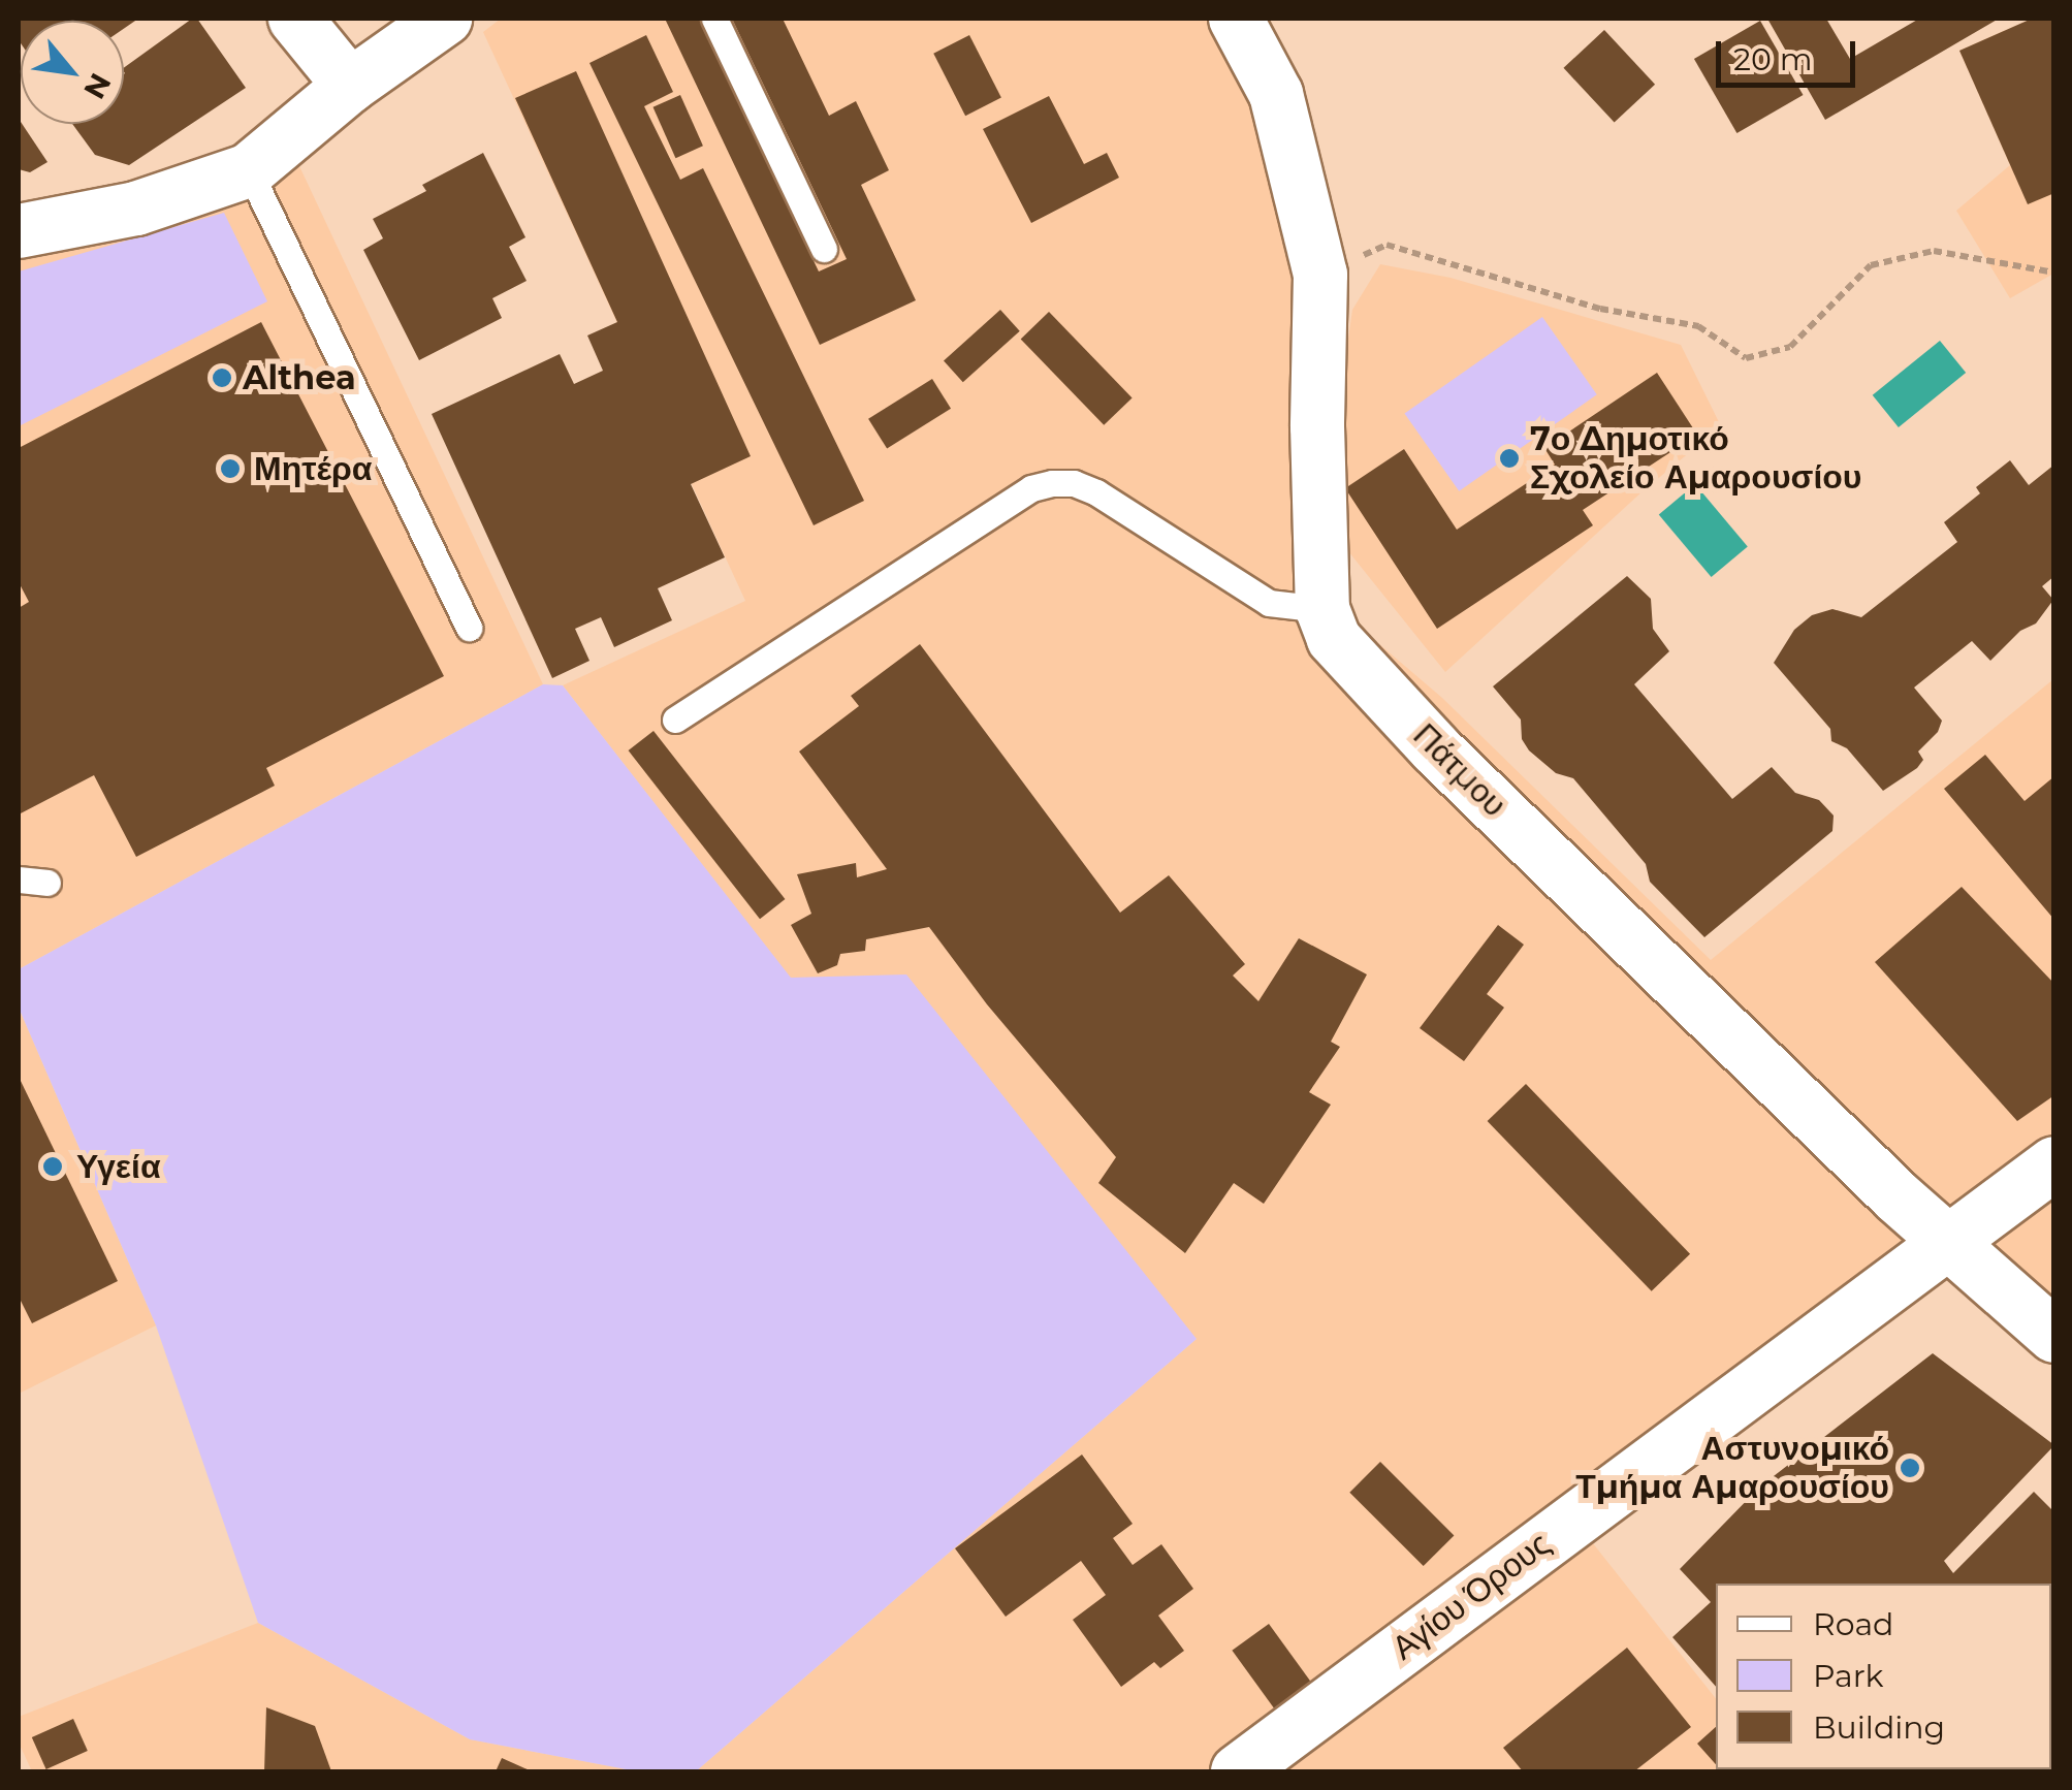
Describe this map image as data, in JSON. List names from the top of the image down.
{
  "streets": {
    "street": ["Πάτμου", "Αγίου Όρους"]
  },
  "crossings": [
    ["Πάτμου", "Αγίου Όρους"]
  ],
  "places": [
    "Althea",
    "7ο Δημοτικό Σχολείο Αμαρουσίου",
    "Μητέρα",
    "Υγεία",
    "Αστυνομικό Τμήμα Αμαρουσίου"
  ],
  "legend": ["Road", "Park", "Building"],
  "scale_bar": "20 m",
  "north": "bottom right"
}
